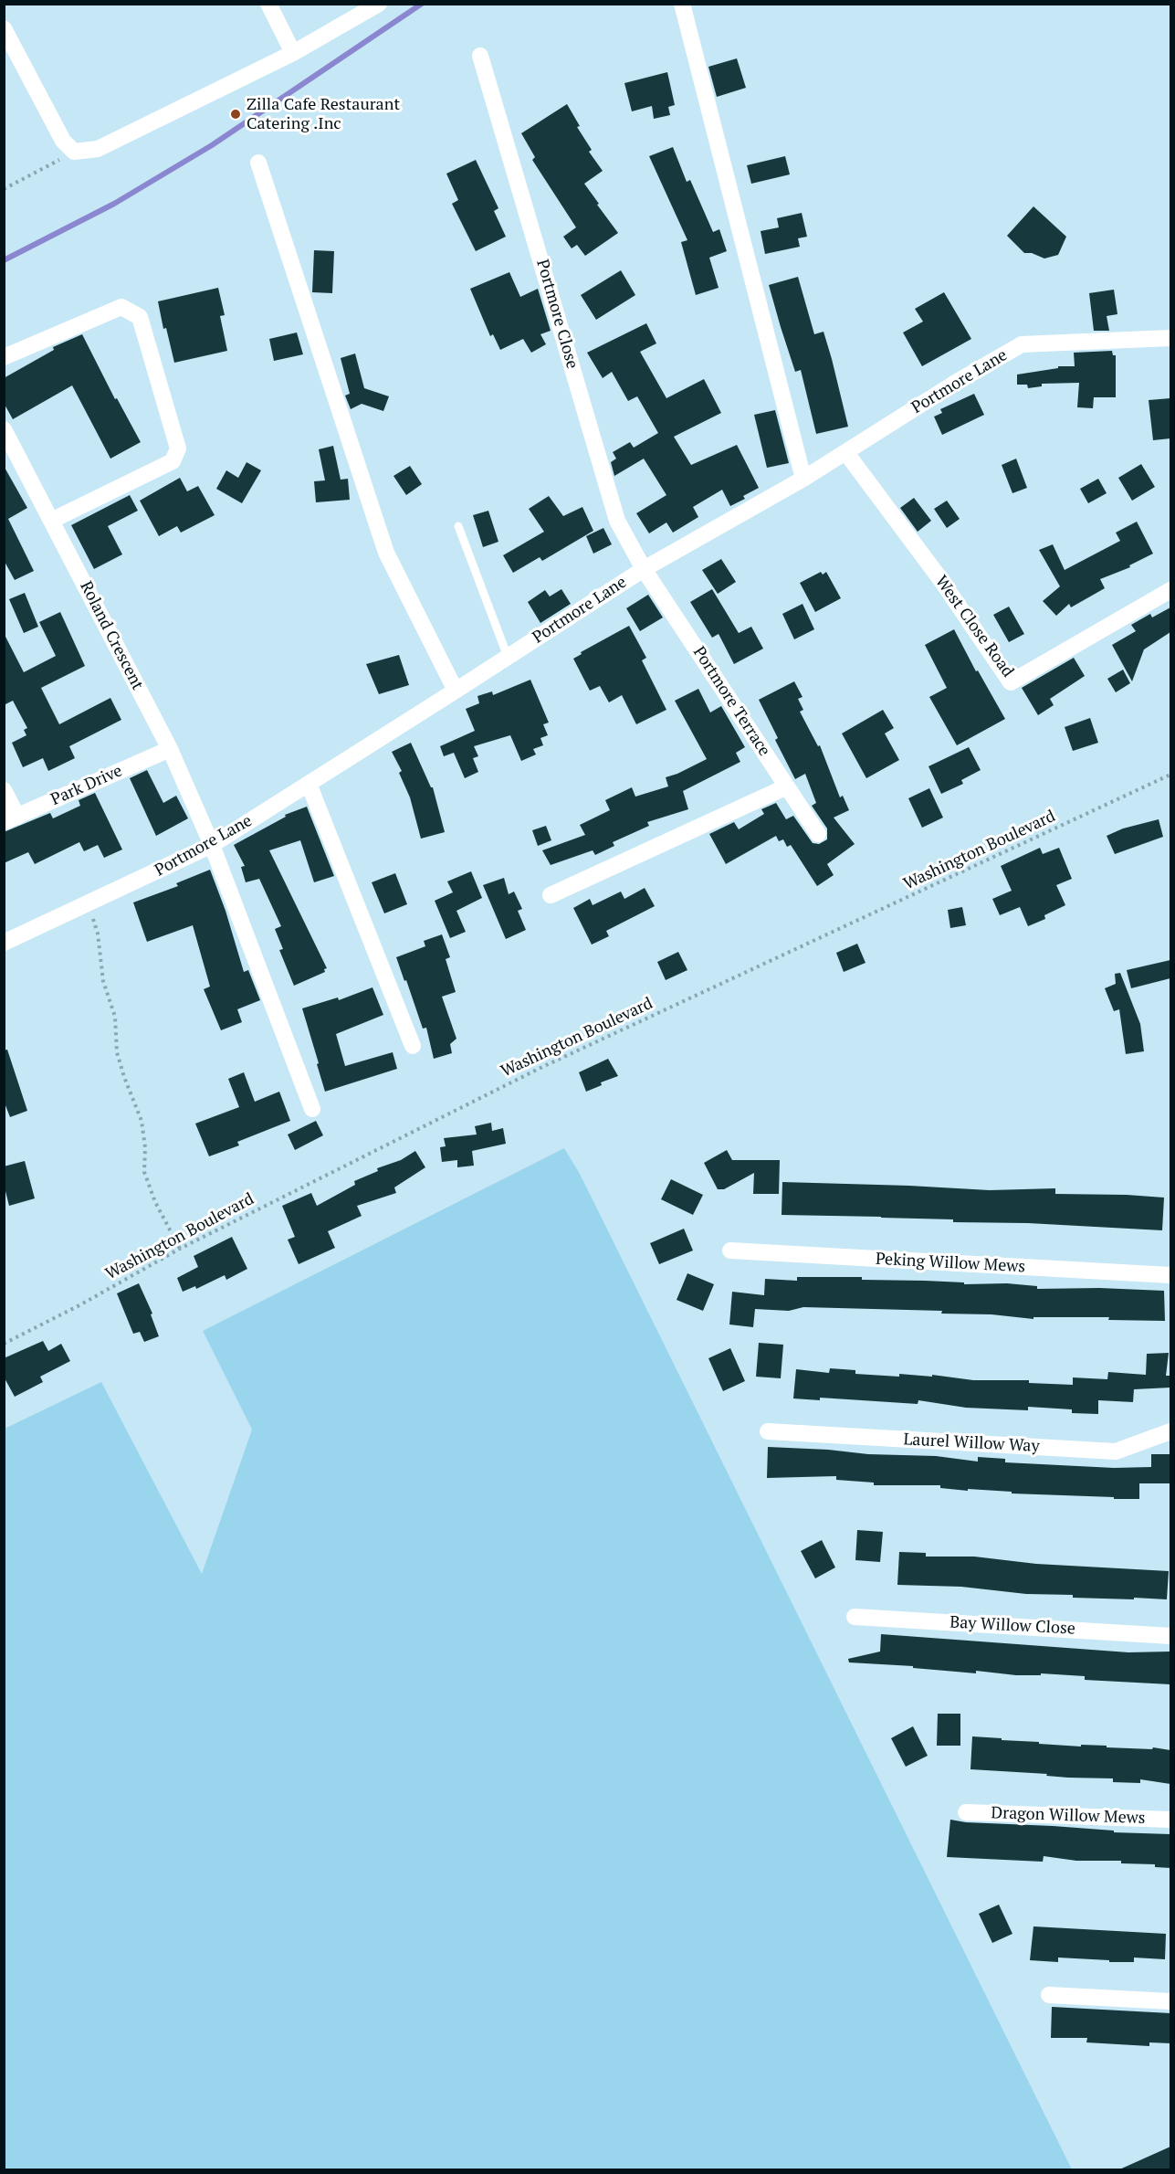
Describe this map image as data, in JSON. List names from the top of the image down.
{
  "streets": {
    "street": [
      "Portmore Close",
      "Portmore Lane",
      "West Close Road",
      "Roland Crescent",
      "Portmore Terrace",
      "Park Drive",
      "Peking Willow Mews",
      "Laurel Willow Way",
      "Bay Willow Close",
      "Dragon Willow Mews"
    ],
    "path": ["Washington Boulevard"]
  },
  "crossings": [
    ["Portmore Close", "Portmore Lane"],
    ["Portmore Close", "Portmore Terrace"],
    ["Portmore Lane", "West Close Road"],
    ["Portmore Lane", "Roland Crescent"],
    ["Portmore Lane", "Portmore Terrace"],
    ["Roland Crescent", "Park Drive"]
  ],
  "places": ["Zilla Cafe Restaurant Catering .Inc"]
}
